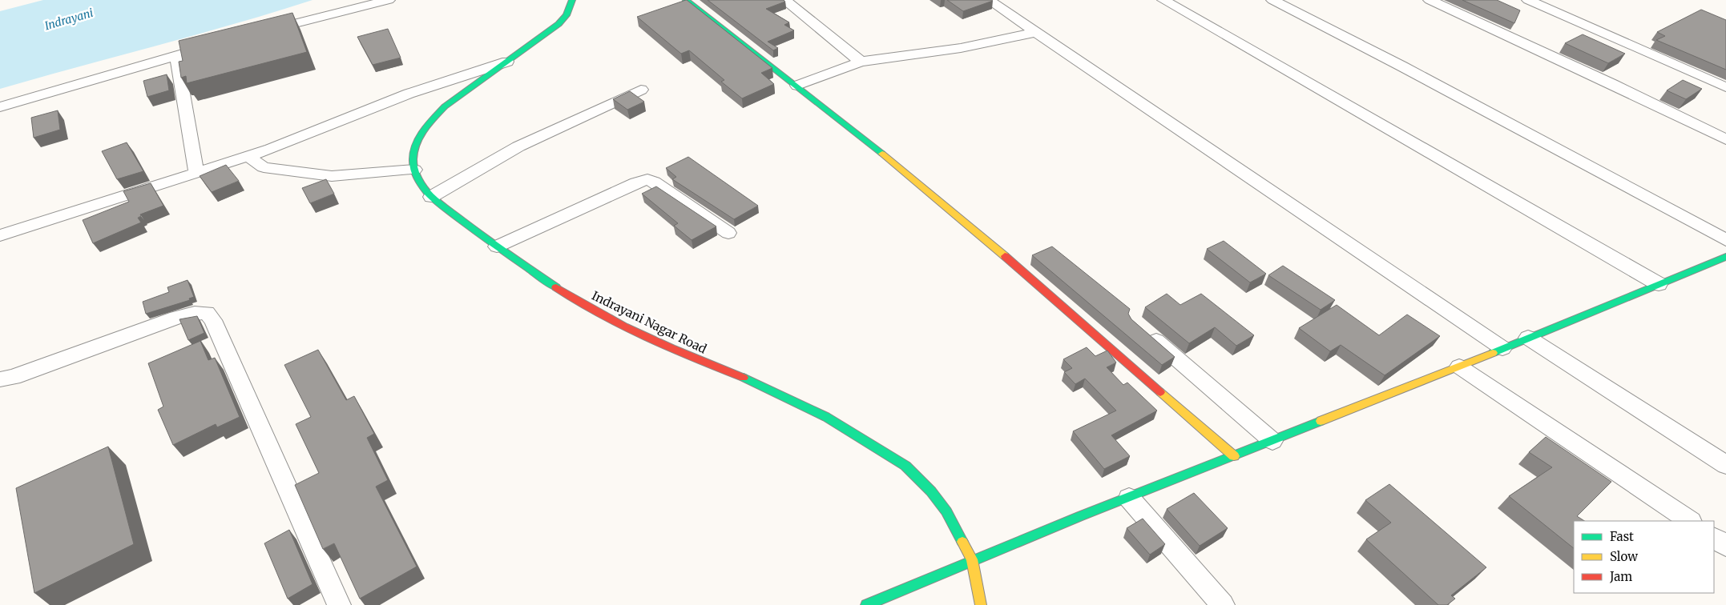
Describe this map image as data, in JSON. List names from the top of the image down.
{
  "streets": {
    "street": ["Indrayani Nagar Road"]
  },
  "water": ["Indrayani"],
  "legend": ["Fast", "Slow", "Jam"]
}
